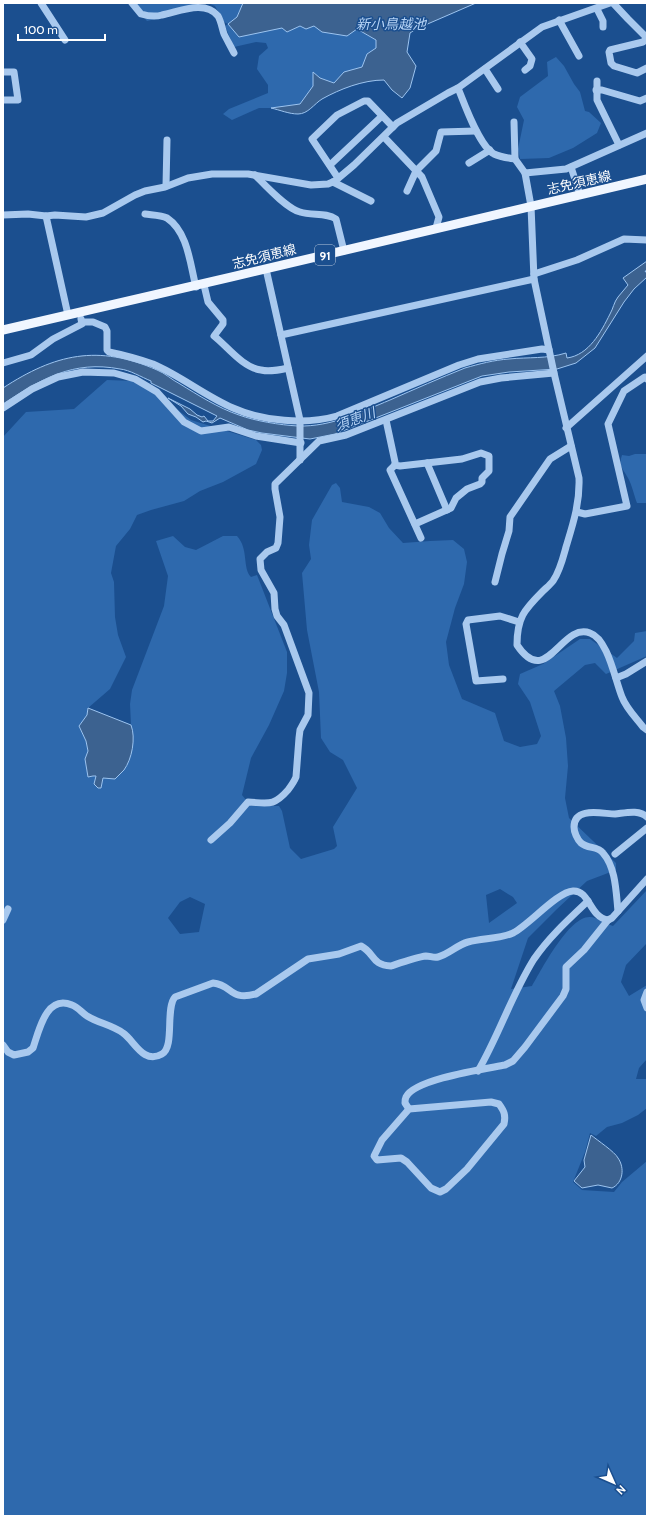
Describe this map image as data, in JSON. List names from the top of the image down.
{
  "streets": {
    "main road": ["志免須恵線", "91"]
  },
  "water": ["新小鳥越池", "須恵川"],
  "scale_bar": "100 m",
  "north": "bottom right"
}
